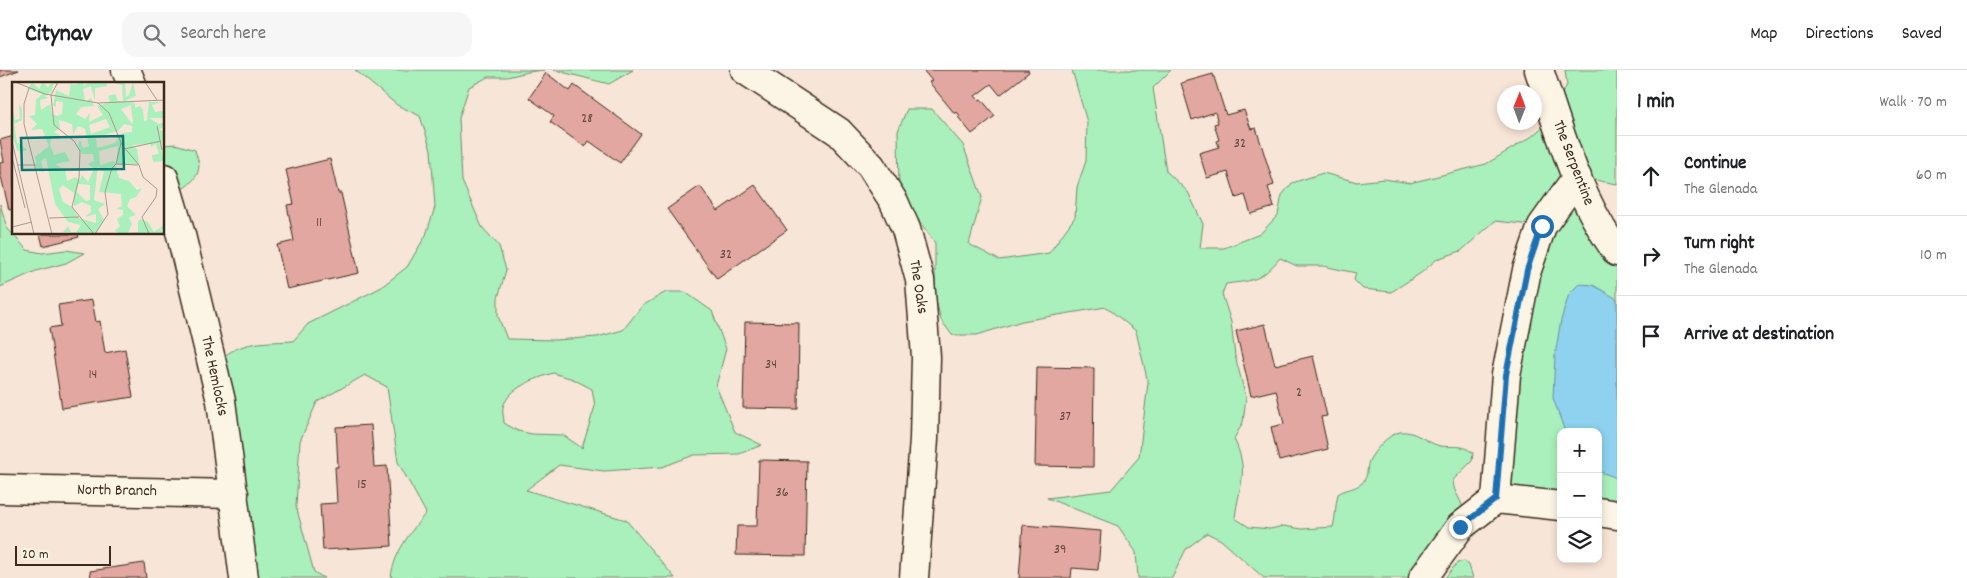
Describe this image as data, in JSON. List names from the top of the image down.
{
  "streets": {
    "street": [
      "The Serpentine",
      "The Oaks",
      "The Hemlocks",
      "North Branch"
    ]
  },
  "crossings": [
    ["The Hemlocks", "North Branch"]
  ],
  "house_numbers": [
    "28",
    "32",
    "11",
    "32",
    "34",
    "14",
    "2",
    "37",
    "15",
    "36",
    "39"
  ],
  "scale_bar": "20 m",
  "north": "top",
  "page": {
    "header": "Citynav",
    "search": "Search here",
    "nav": ["Map", "Directions", "Saved"],
    "heading": ["1 min", "Walk · 70 m"],
    "list": [
      ["Continue", "The Glenada", "60 m"],
      ["Turn right", "The Glenada", "10 m"],
      "Arrive at destination"
    ],
    "map_buttons": ["+", "−"],
    "scale": "20 m"
  }
}
